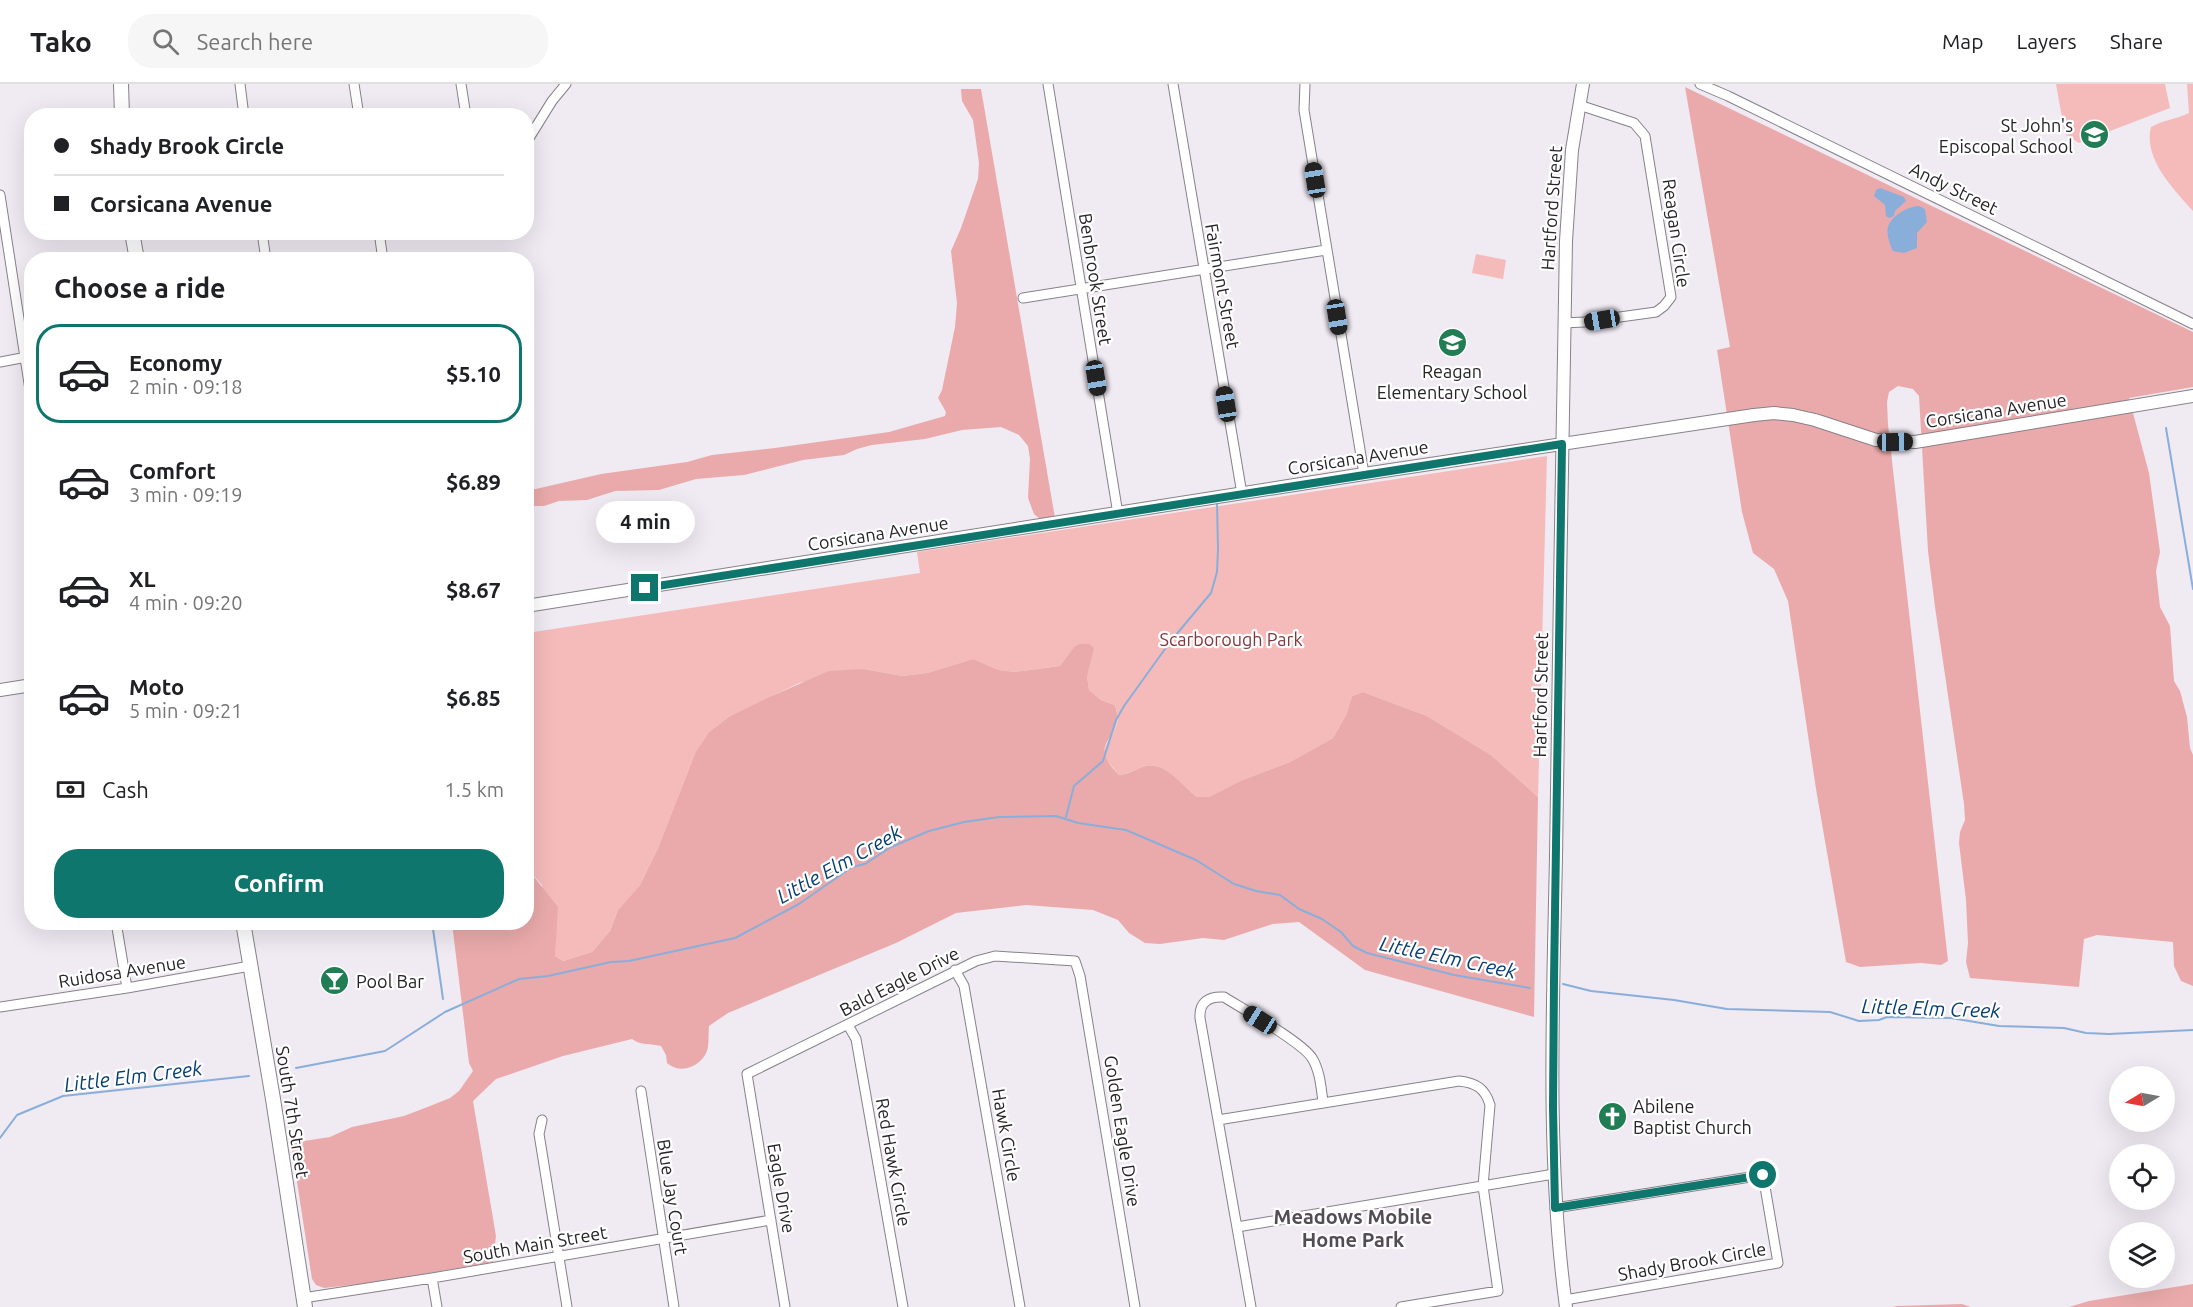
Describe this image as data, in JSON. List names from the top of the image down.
{
  "streets": {
    "main road": ["South 7th Street"],
    "street": [
      "Andy Street",
      "Hartford Street",
      "Reagan Circle",
      "Benbrook Street",
      "Fairmont Street",
      "Corsicana Avenue",
      "Ruidosa Avenue",
      "Bald Eagle Drive",
      "Golden Eagle Drive",
      "Hawk Circle",
      "Red Hawk Circle",
      "Eagle Drive",
      "Blue Jay Court",
      "South Main Street",
      "Shady Brook Circle"
    ]
  },
  "crossings": [
    ["Hartford Street", "Reagan Circle"],
    ["Hartford Street", "Corsicana Avenue"],
    ["Hartford Street", "Shady Brook Circle"],
    ["Benbrook Street", "Corsicana Avenue"],
    ["Fairmont Street", "Corsicana Avenue"],
    ["Ruidosa Avenue", "South 7th Street"],
    ["Bald Eagle Drive", "Golden Eagle Drive"],
    ["Bald Eagle Drive", "Hawk Circle"],
    ["Bald Eagle Drive", "Red Hawk Circle"],
    ["Bald Eagle Drive", "Eagle Drive"],
    ["South 7th Street", "South Main Street"],
    ["Eagle Drive", "South Main Street"],
    ["Blue Jay Court", "South Main Street"]
  ],
  "districts": ["Meadows Mobile Home Park"],
  "water": ["Little Elm Creek"],
  "parks": ["Scarborough Park"],
  "places": {
    "school or university": ["St John's Episcopal School", "Reagan Elementary School"],
    "bar": ["Pool Bar"],
    "church": ["Abilene Baptist Church"]
  },
  "north": "left",
  "page": {
    "header": "Tako",
    "search": "Search here",
    "nav": ["Map", "Layers", "Share"],
    "banner": ["Shady Brook Circle", "Corsicana Avenue"],
    "heading": "Choose a ride",
    "list": [
      {
        "name": "Economy",
        "note": "2 min · 09:18",
        "value": "$5.10"
      },
      {
        "name": "Comfort",
        "note": "3 min · 09:19",
        "value": "$6.89"
      },
      {
        "name": "XL",
        "note": "4 min · 09:20",
        "value": "$8.67"
      },
      {
        "name": "Moto",
        "note": "5 min · 09:21",
        "value": "$6.85"
      }
    ],
    "bubble": "4 min",
    "pay": ["Cash", "1.5 km"],
    "buttons": "Confirm"
  }
}
